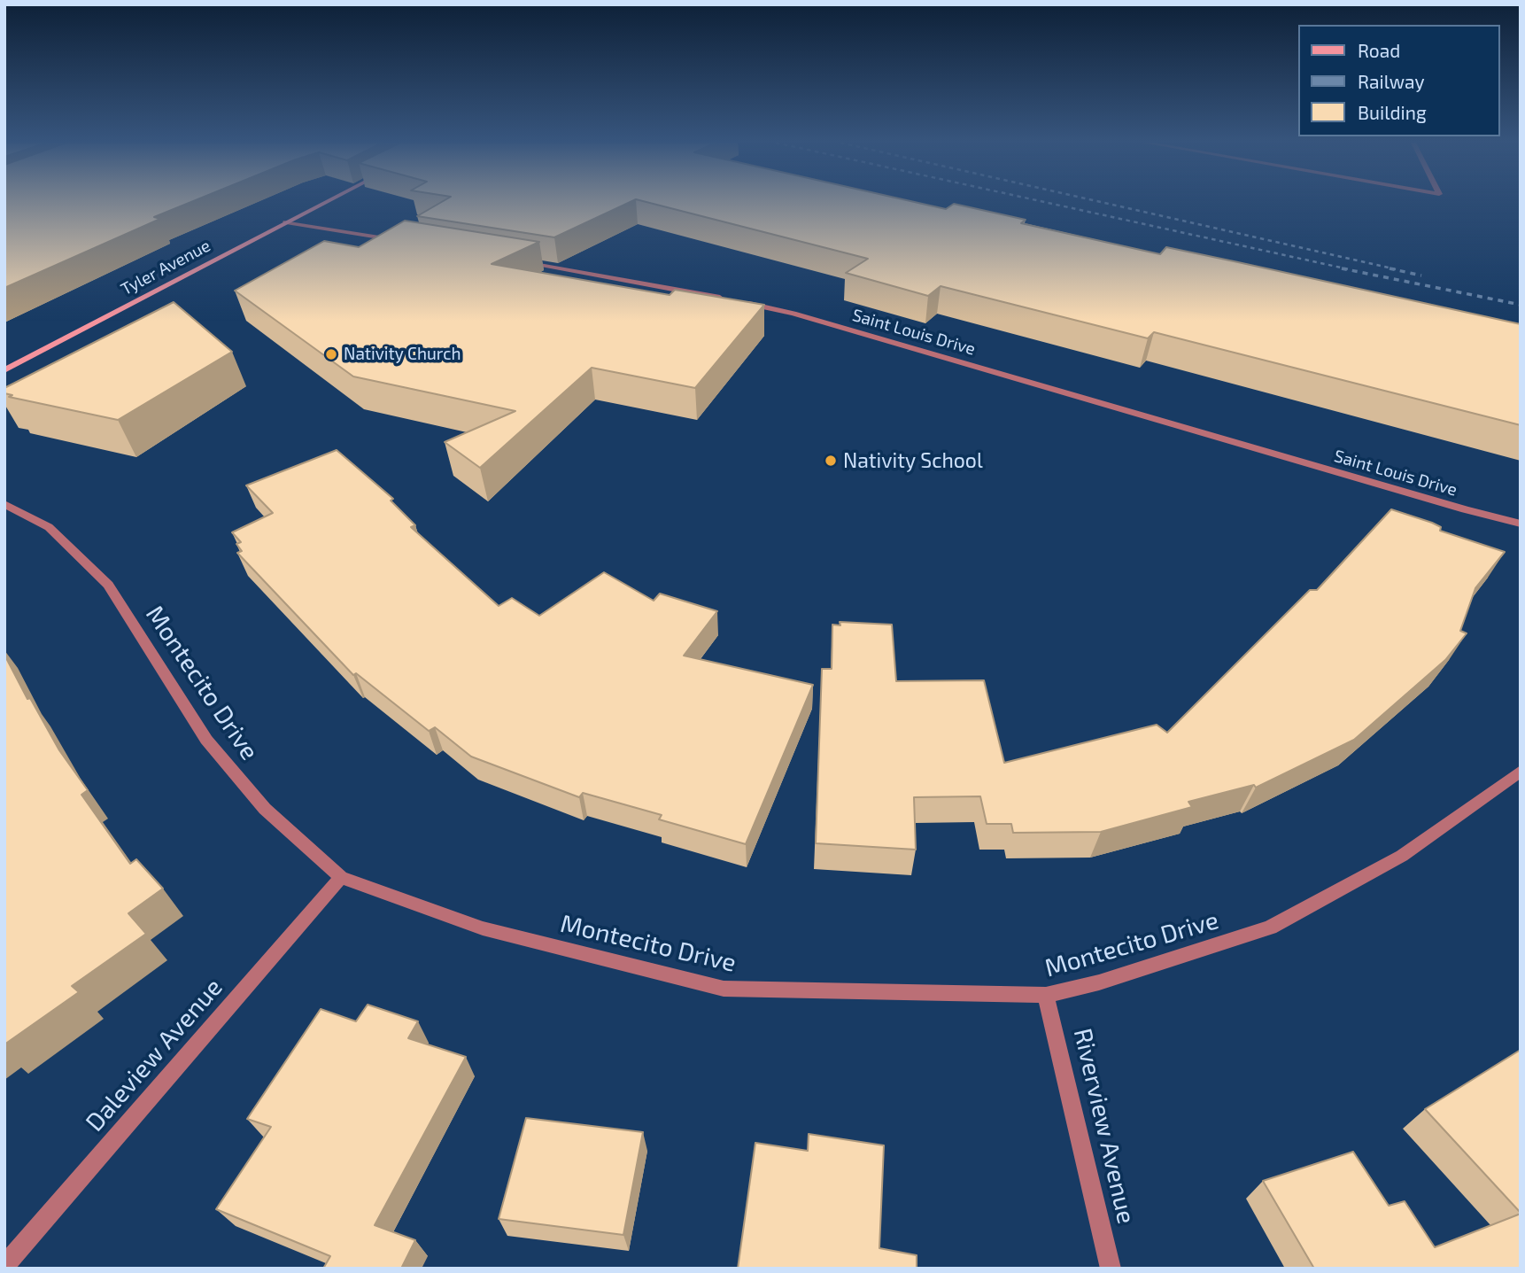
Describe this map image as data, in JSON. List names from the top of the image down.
{
  "streets": {
    "main road": ["Tyler Avenue"],
    "street": [
      "Saint Louis Drive",
      "Montecito Drive",
      "Daleview Avenue",
      "Riverview Avenue"
    ]
  },
  "crossings": [
    ["Montecito Drive", "Daleview Avenue"],
    ["Montecito Drive", "Riverview Avenue"]
  ],
  "places": ["Nativity Church", "Nativity School"],
  "legend": ["Road", "Railway", "Building"]
}
